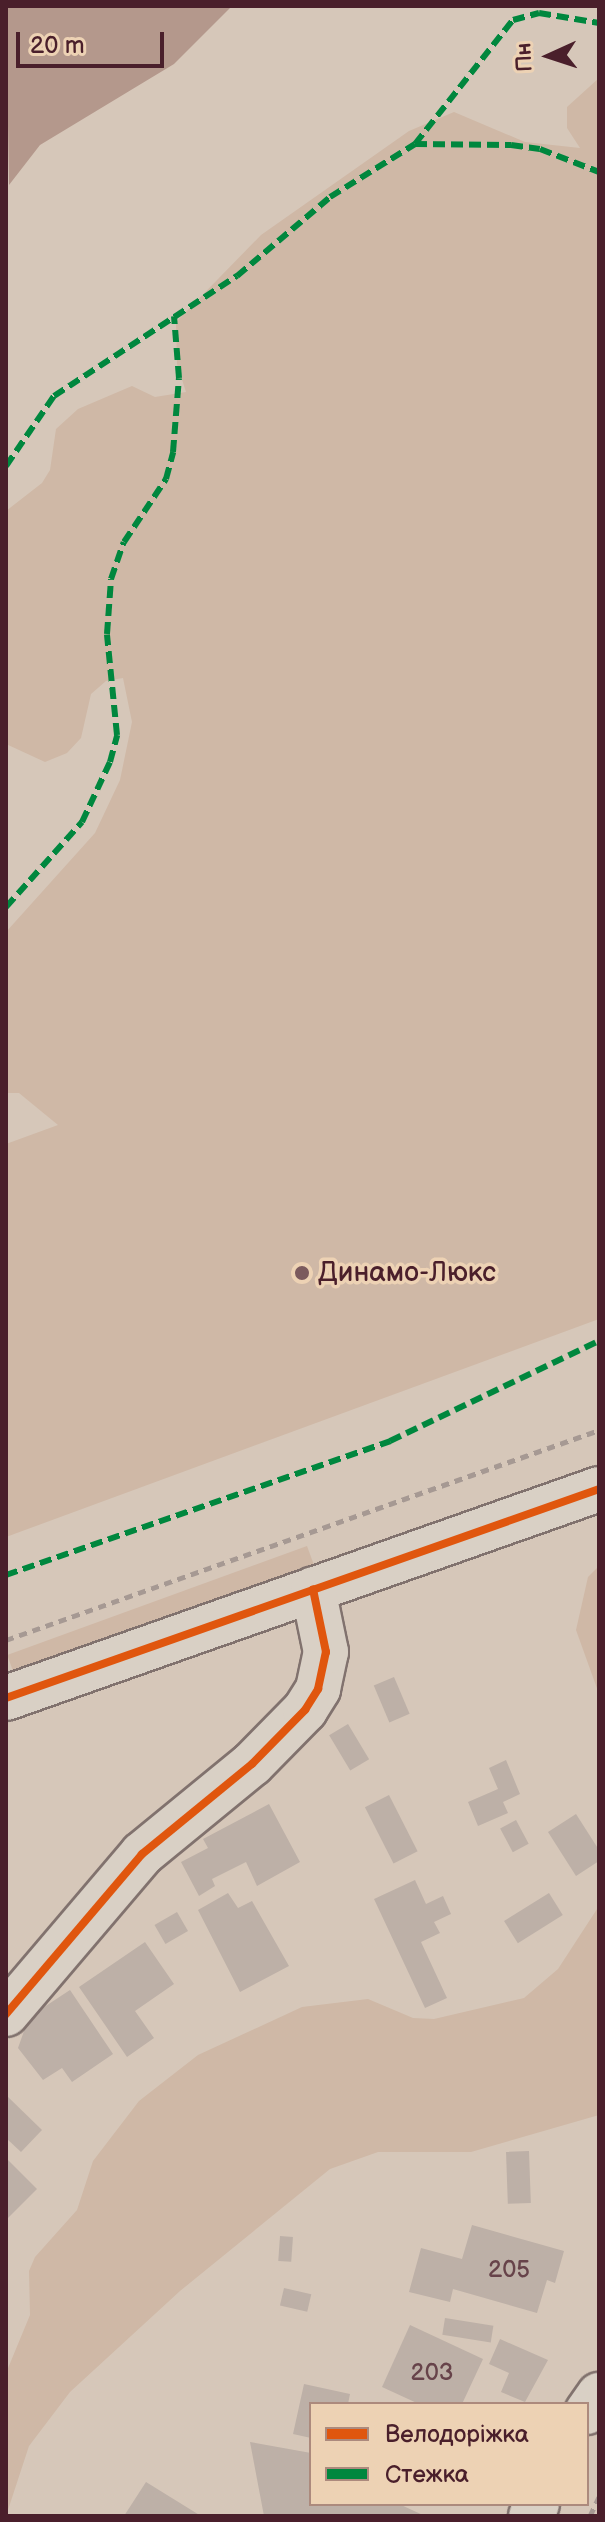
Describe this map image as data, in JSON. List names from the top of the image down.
{
  "places": ["Динамо-Люкс"],
  "house_numbers": ["205", "203"],
  "legend": ["Велодоріжка", "Стежка"],
  "scale_bar": "20 m",
  "north": "left"
}
